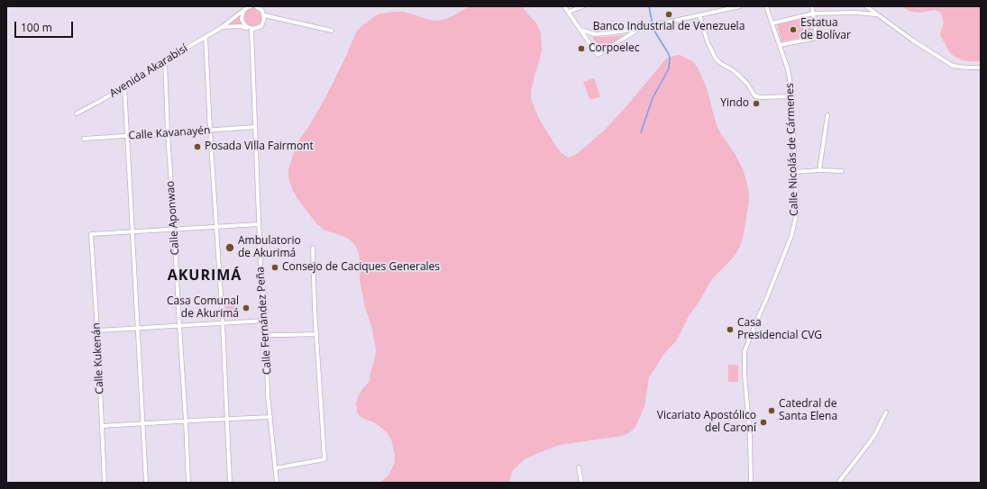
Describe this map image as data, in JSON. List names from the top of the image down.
{
  "streets": {
    "street": [
      "Avenida Akarabisí",
      "Calle Kavanayén",
      "Calle Nicolás de Cármenes",
      "Calle Aponwao",
      "Calle Fernández Peña",
      "Calle Kukenán"
    ]
  },
  "crossings": [
    ["Avenida Akarabisí", "Calle Aponwao"],
    ["Avenida Akarabisí", "Calle Fernández Peña"],
    ["Calle Kavanayén", "Calle Aponwao"],
    ["Calle Kavanayén", "Calle Fernández Peña"]
  ],
  "districts": ["AKURIMÁ"],
  "places": [
    "Banco Industrial de Venezuela",
    "Estatua de Bolívar",
    "Corpoelec",
    "Yindo",
    "Posada Villa Fairmont",
    "Ambulatorio de Akurimá",
    "Consejo de Caciques Generales",
    "Casa Comunal de Akurimá",
    "Casa Presidencial CVG",
    "Catedral de Santa Elena",
    "Vicariato Apostólico del Caroní"
  ],
  "scale_bar": "100 m"
}
